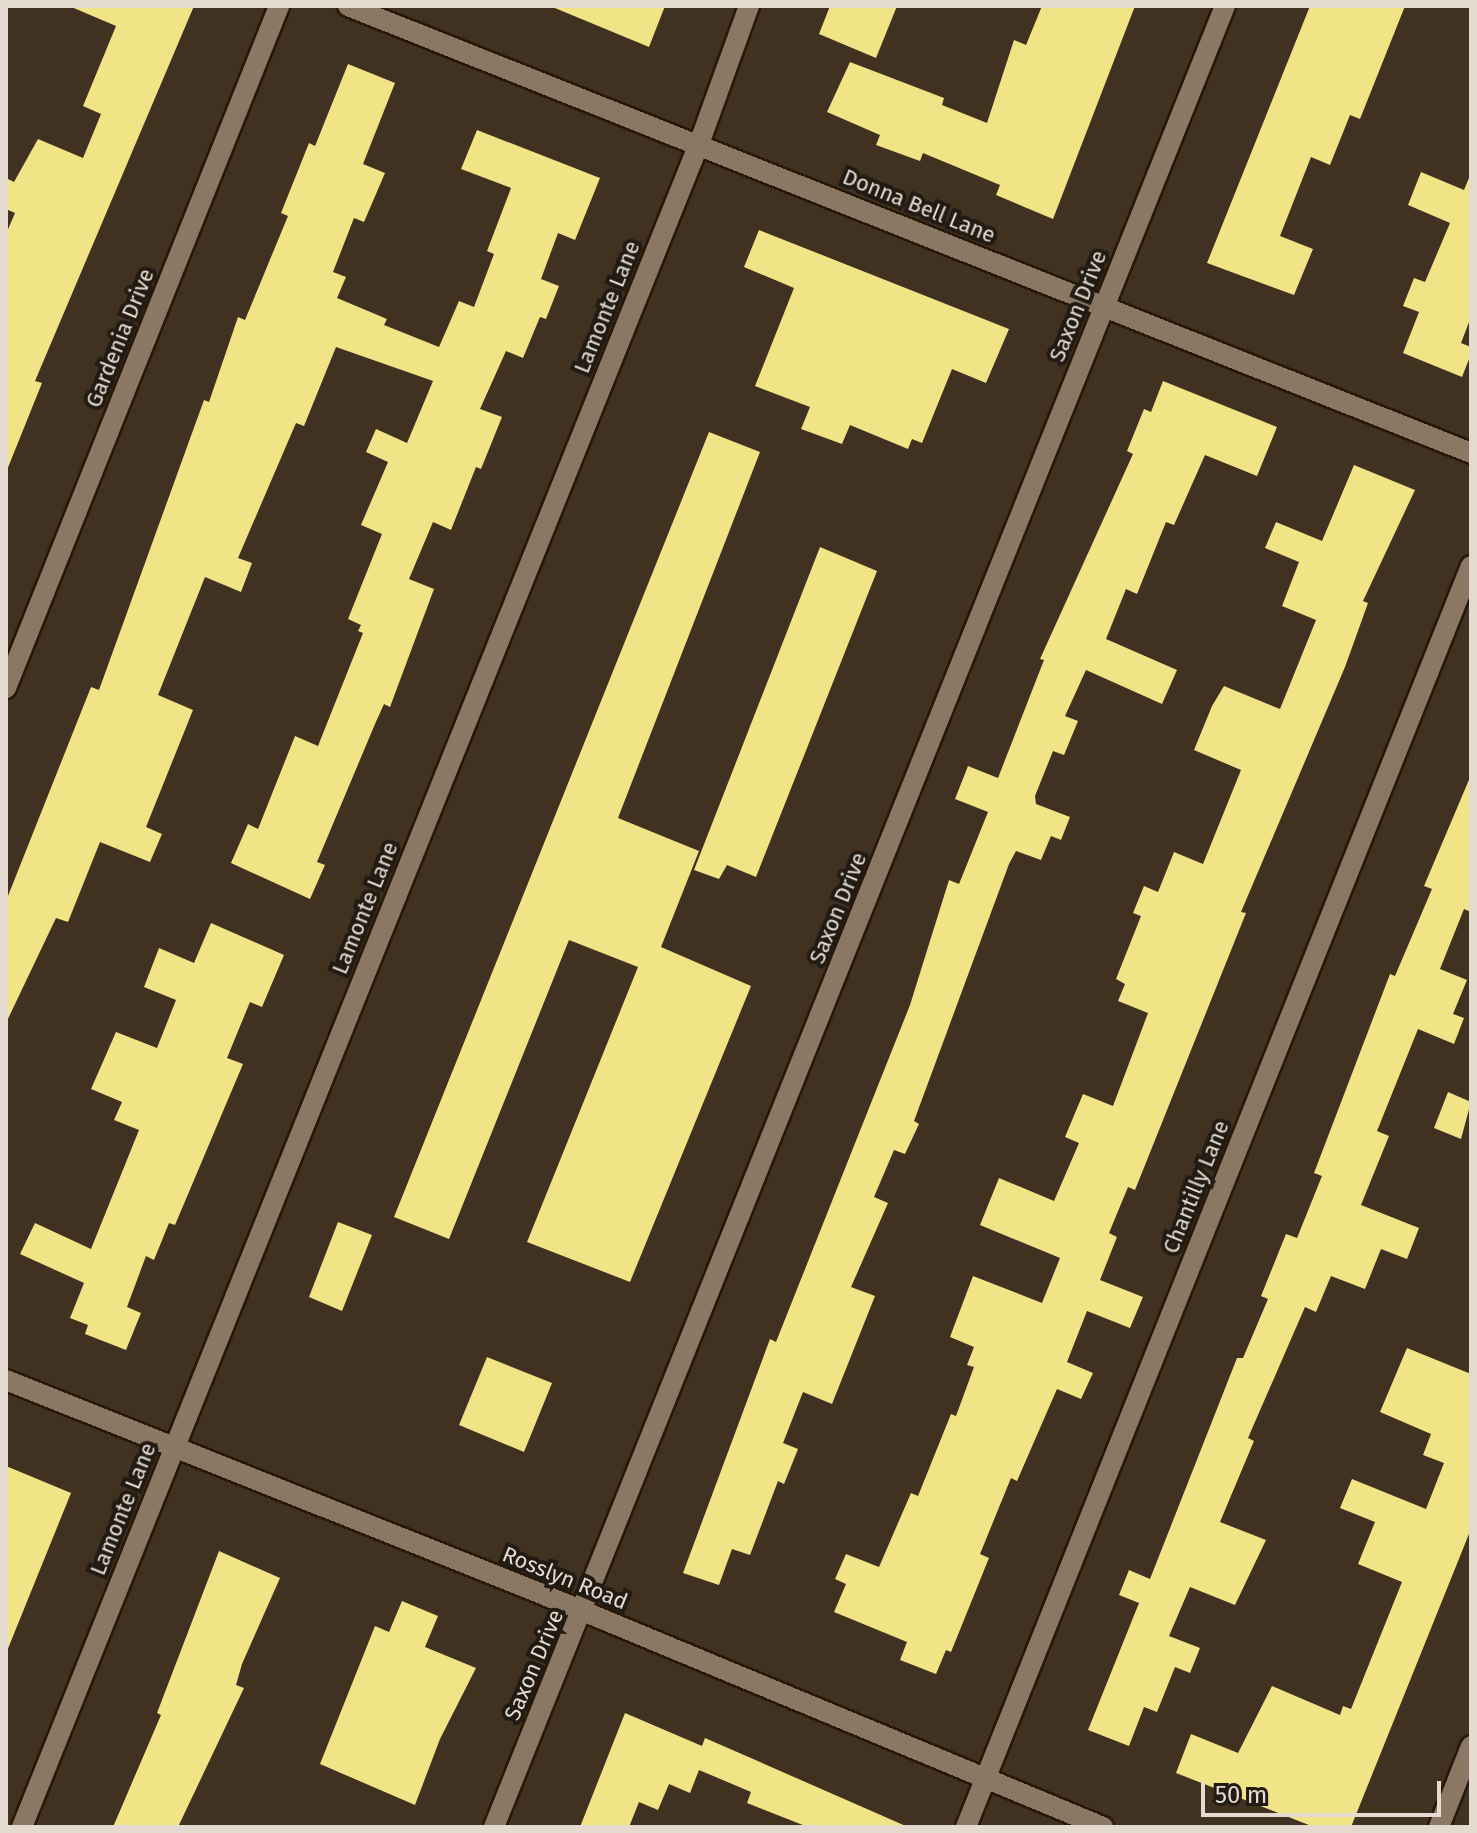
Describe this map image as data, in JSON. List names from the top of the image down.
{
  "streets": {
    "street": [
      "Donna Bell Lane",
      "Saxon Drive",
      "Lamonte Lane",
      "Gardenia Drive",
      "Chantilly Lane",
      "Rosslyn Road"
    ]
  },
  "crossings": [
    ["Donna Bell Lane", "Saxon Drive"],
    ["Donna Bell Lane", "Lamonte Lane"],
    ["Saxon Drive", "Rosslyn Road"],
    ["Lamonte Lane", "Rosslyn Road"],
    ["Chantilly Lane", "Rosslyn Road"]
  ],
  "scale_bar": "50 m"
}
